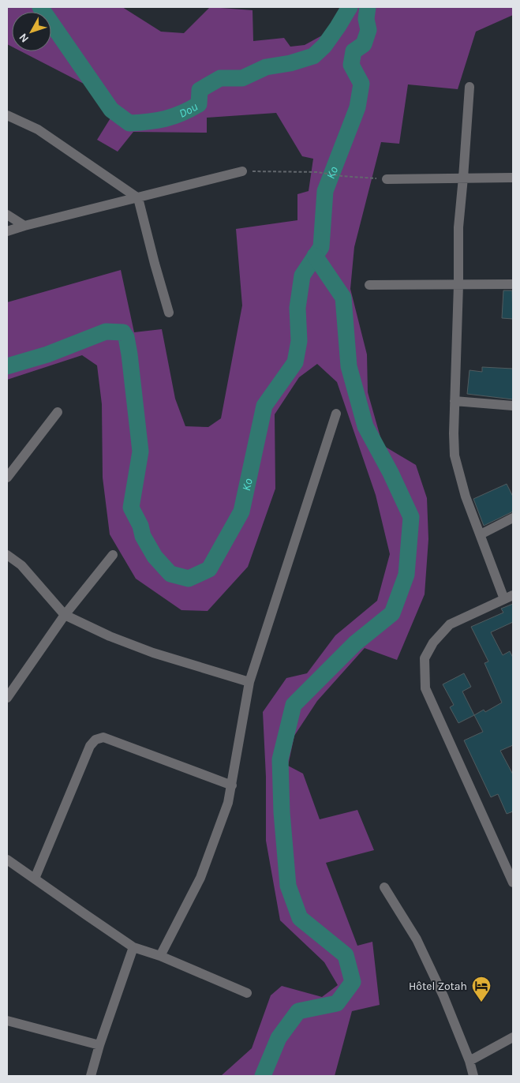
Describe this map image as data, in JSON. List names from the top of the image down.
{
  "water": ["Dou", "Ko"],
  "places": {
    "hotel": ["Hôtel Zotah"]
  },
  "north": "bottom left"
}
